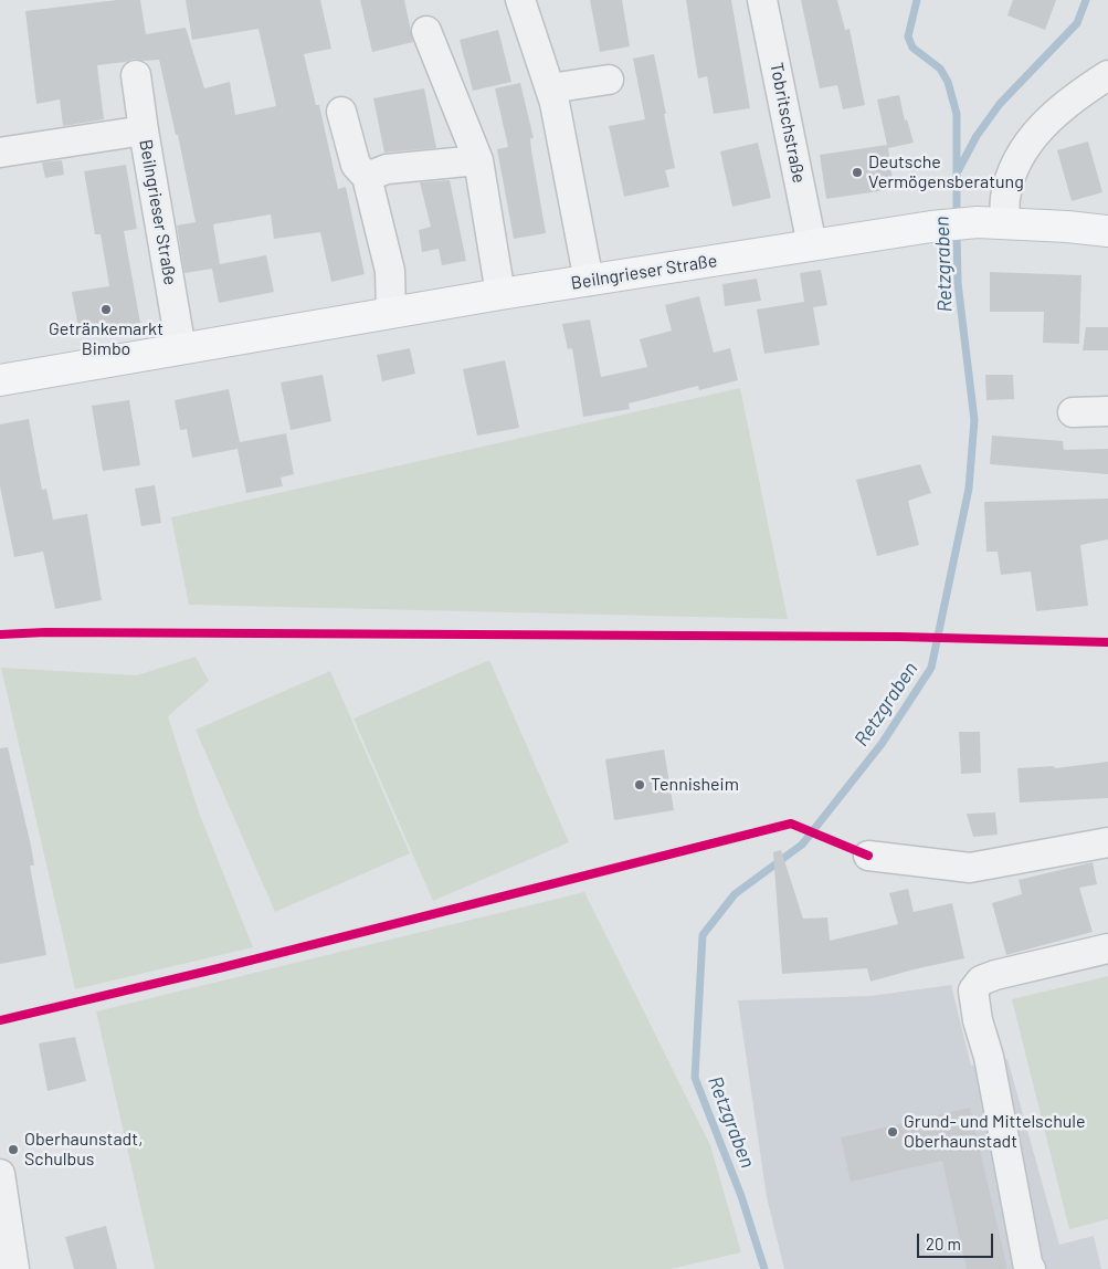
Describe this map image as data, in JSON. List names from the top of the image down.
{
  "streets": {
    "main road": ["Beilngrieser Straße"],
    "street": ["Tobritschstraße"]
  },
  "crossings": [
    ["Tobritschstraße", "Beilngrieser Straße"]
  ],
  "water": ["Retzgraben"],
  "places": [
    "Deutsche Vermögensberatung",
    "Getränkemarkt Bimbo",
    "Tennisheim",
    "Grund- und Mittelschule Oberhaunstadt",
    "Oberhaunstadt, Schulbus"
  ],
  "scale_bar": "20 m"
}
